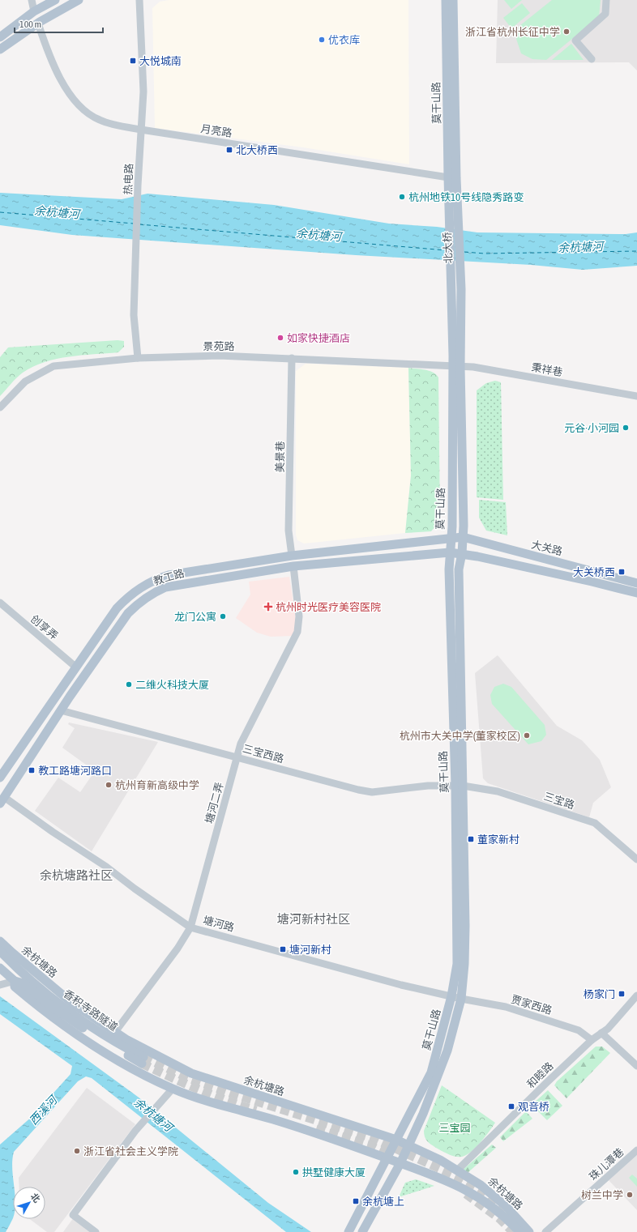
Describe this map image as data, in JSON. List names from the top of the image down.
{
  "streets": {
    "main road": [
      "莫干山路",
      "北大桥",
      "大关路",
      "教工路",
      "余杭塘路",
      "香积寺路隧道"
    ],
    "street": [
      "月亮路",
      "热电路",
      "景苑路",
      "秉祥巷",
      "美景巷",
      "创享弄",
      "三宝西路",
      "三宝路",
      "塘河二弄",
      "塘河路",
      "贾家西路",
      "和睦路",
      "珠儿潭巷"
    ]
  },
  "crossings": [
    ["莫干山路", "月亮路"],
    ["莫干山路", "北大桥"],
    ["莫干山路", "景苑路"],
    ["莫干山路", "秉祥巷"],
    ["莫干山路", "大关路"],
    ["莫干山路", "教工路"],
    ["莫干山路", "三宝西路"],
    ["莫干山路", "三宝路"],
    ["莫干山路", "塘河路"],
    ["莫干山路", "余杭塘路"],
    ["莫干山路", "贾家西路"],
    ["月亮路", "热电路"],
    ["热电路", "景苑路"],
    ["景苑路", "秉祥巷"],
    ["景苑路", "美景巷"],
    ["美景巷", "教工路"],
    ["大关路", "教工路"],
    ["教工路", "创享弄"],
    ["教工路", "三宝西路"],
    ["教工路", "塘河二弄"],
    ["教工路", "塘河路"],
    ["三宝西路", "三宝路"],
    ["三宝西路", "塘河二弄"],
    ["塘河二弄", "塘河路"],
    ["塘河二弄", "余杭塘路"],
    ["塘河路", "贾家西路"],
    ["余杭塘路", "香积寺路隧道"],
    ["余杭塘路", "和睦路"],
    ["贾家西路", "和睦路"]
  ],
  "districts": ["余杭塘路社区", "塘河新村社区"],
  "water": ["余杭塘河", "西溪河"],
  "parks": ["三宝园"],
  "places": {
    "other": [
      "浙江省杭州长征中学",
      "优衣库",
      "杭州地铁10号线隐秀路变",
      "如家快捷酒店",
      "元谷·小河园",
      "龙门公寓",
      "二维火科技大厦",
      "杭州市大关中学(董家校区)",
      "杭州育新高级中学",
      "浙江省社会主义学院",
      "拱墅健康大厦",
      "树兰中学"
    ],
    "transit": [
      "大悦城南",
      "北大桥西",
      "大关桥西",
      "教工路塘河路口",
      "董家新村",
      "塘河新村",
      "杨家门",
      "观音桥",
      "余杭塘上"
    ],
    "health": ["杭州时光医疗美容医院"]
  },
  "scale_bar": "100 m",
  "north": "top right"
}
